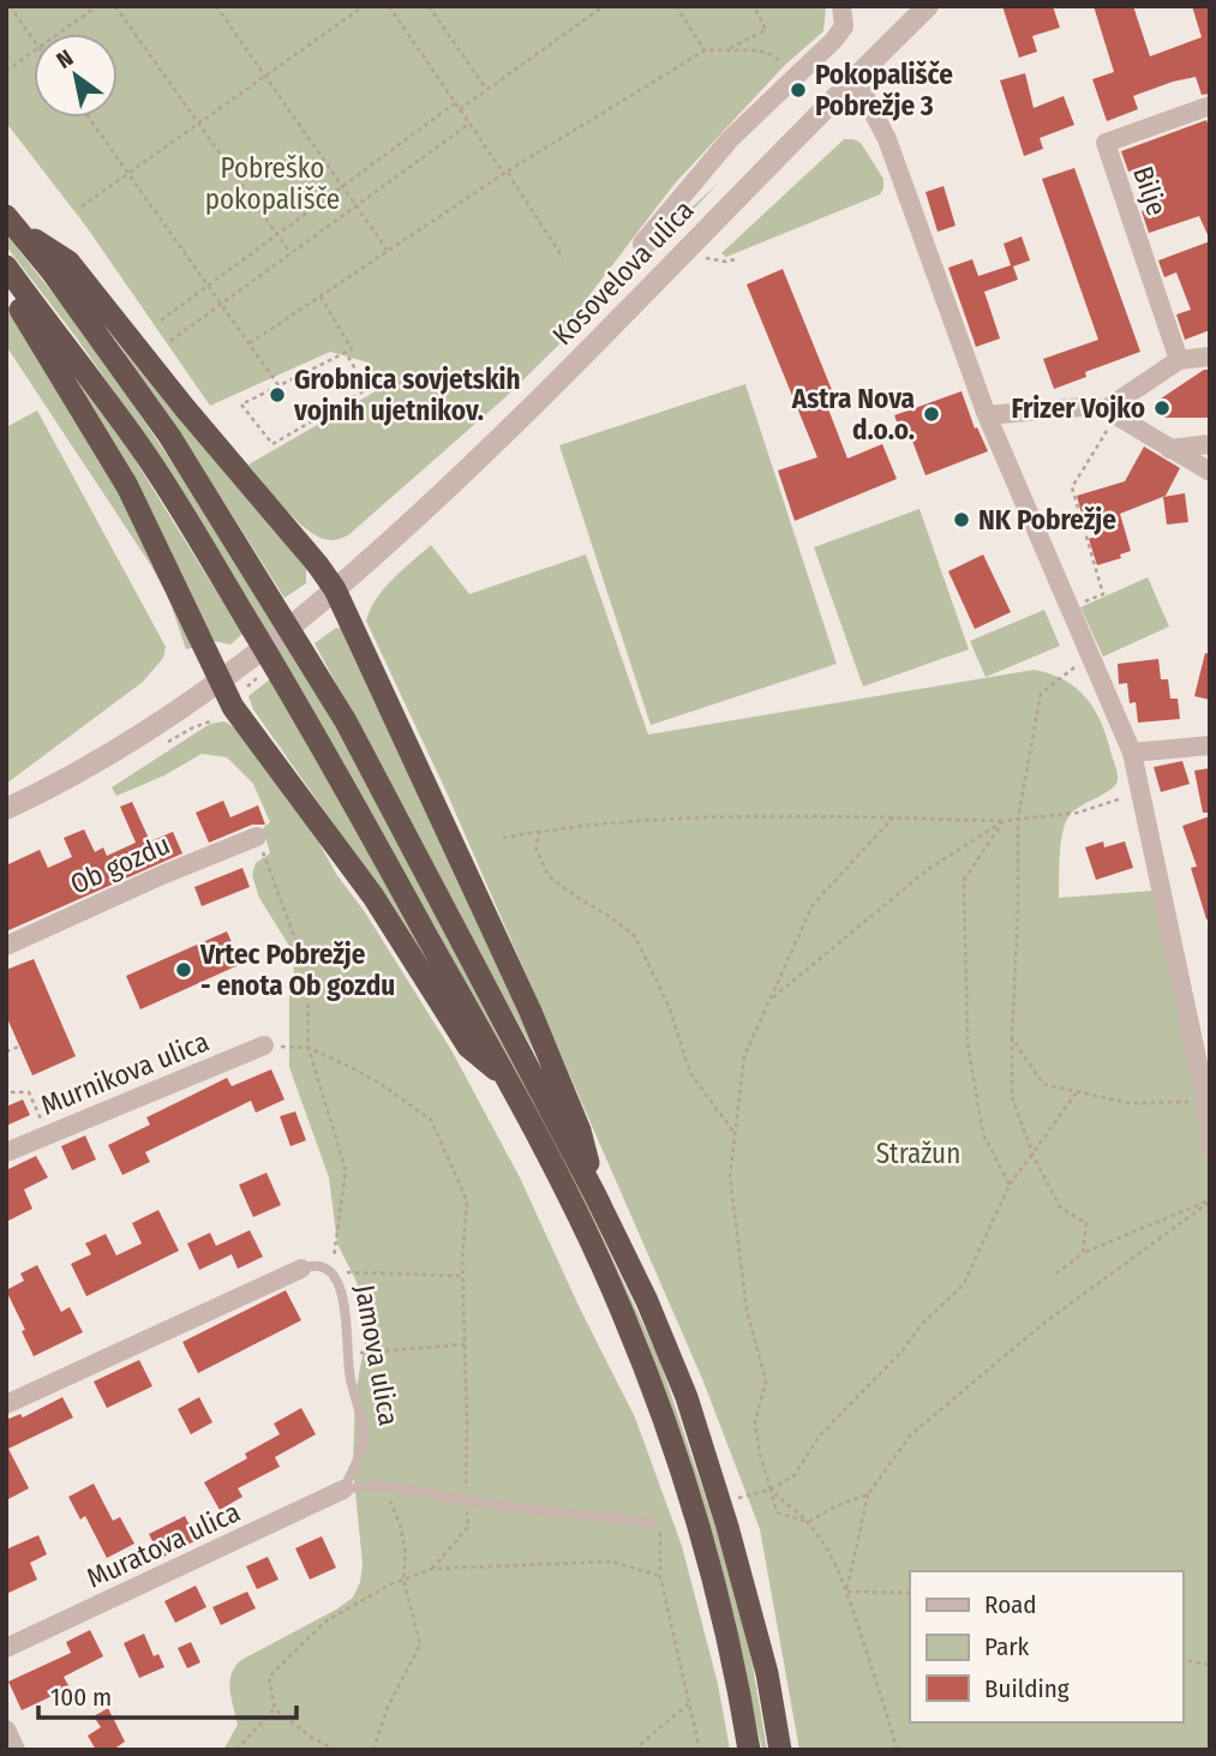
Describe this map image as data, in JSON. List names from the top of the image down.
{
  "streets": {
    "street": [
      "Bilje",
      "Kosovelova ulica",
      "Ob gozdu",
      "Murnikova ulica",
      "Jamova ulica",
      "Muratova ulica"
    ]
  },
  "crossings": [
    ["Jamova ulica", "Muratova ulica"]
  ],
  "parks": ["Pobreško pokopališče", "Stražun"],
  "places": [
    "Pokopališče Pobrežje 3",
    "Grobnica sovjetskih vojnih ujetnikov.",
    "Frizer Vojko",
    "Astra Nova d.o.o.",
    "NK Pobrežje",
    "Vrtec Pobrežje - enota Ob gozdu"
  ],
  "legend": ["Road", "Park", "Building"],
  "scale_bar": "100 m",
  "north": "top left"
}
